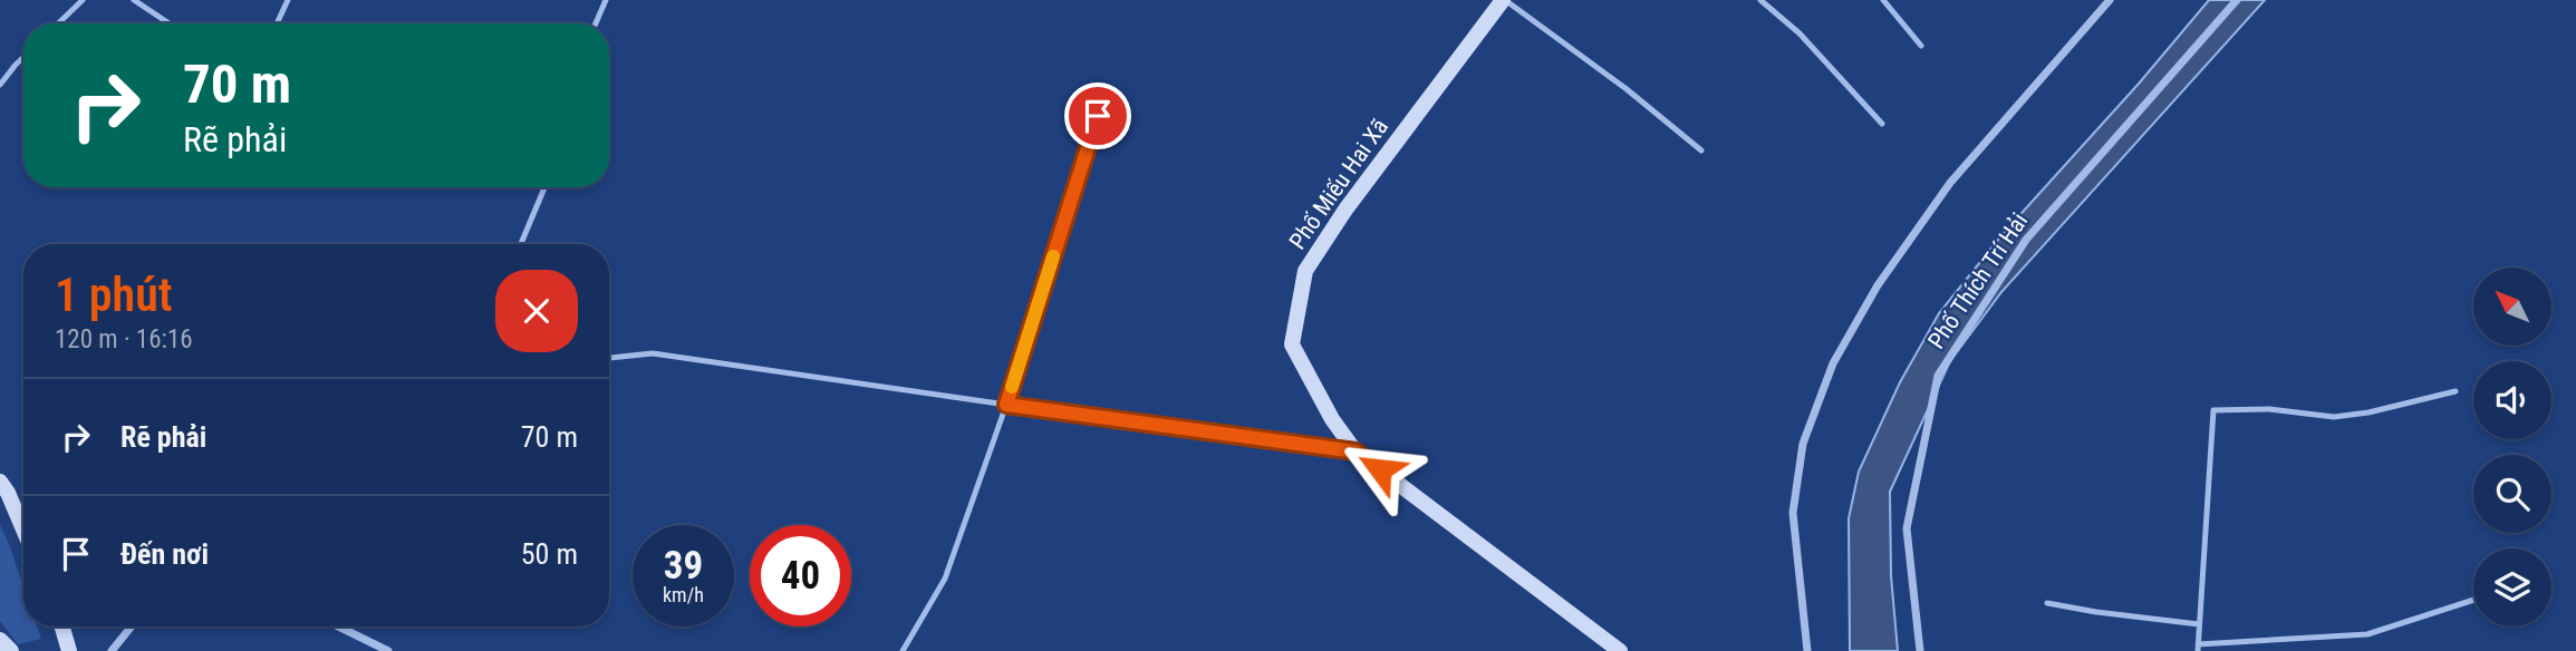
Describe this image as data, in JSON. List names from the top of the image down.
{
  "streets": {
    "street": ["Phố Miếu Hai Xã", "Phố Thích Trí Hải"]
  },
  "north": "top left",
  "page": {
    "turn": ["70 m", "Rẽ phải"],
    "heading": ["1 phút", "120 m · 16:16"],
    "list": [
      {
        "name": "Rẽ phải",
        "value": "70 m"
      },
      {
        "name": "Đến nơi",
        "value": "50 m"
      }
    ],
    "speed": "39 km/h",
    "limit": "40"
  }
}
